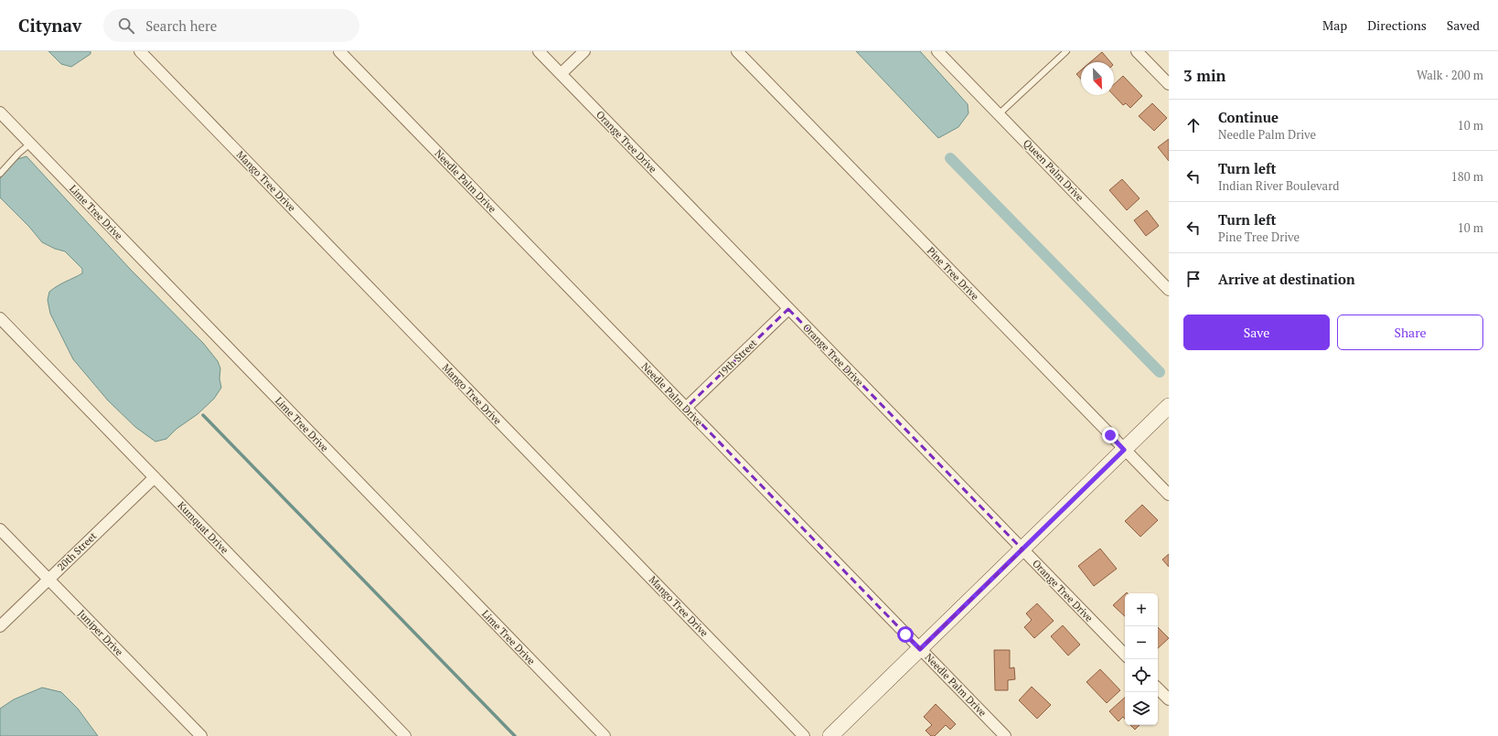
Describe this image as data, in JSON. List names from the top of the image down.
{
  "streets": {
    "street": [
      "Orange Tree Drive",
      "Queen Palm Drive",
      "Mango Tree Drive",
      "Needle Palm Drive",
      "Lime Tree Drive",
      "Pine Tree Drive",
      "19th Street",
      "Kumquat Drive",
      "20th Street",
      "Juniper Drive"
    ]
  },
  "crossings": [
    ["Orange Tree Drive", "19th Street"],
    ["Needle Palm Drive", "19th Street"],
    ["Kumquat Drive", "20th Street"],
    ["20th Street", "Juniper Drive"]
  ],
  "north": "bottom right",
  "page": {
    "header": "Citynav",
    "search": "Search here",
    "nav": ["Map", "Directions", "Saved"],
    "heading": ["3 min", "Walk · 200 m"],
    "list": [
      ["Continue", "Needle Palm Drive", "10 m"],
      ["Turn left", "Indian River Boulevard", "180 m"],
      ["Turn left", "Pine Tree Drive", "10 m"],
      "Arrive at destination"
    ],
    "buttons": ["Save", "Share"],
    "map_buttons": ["+", "−"]
  }
}
